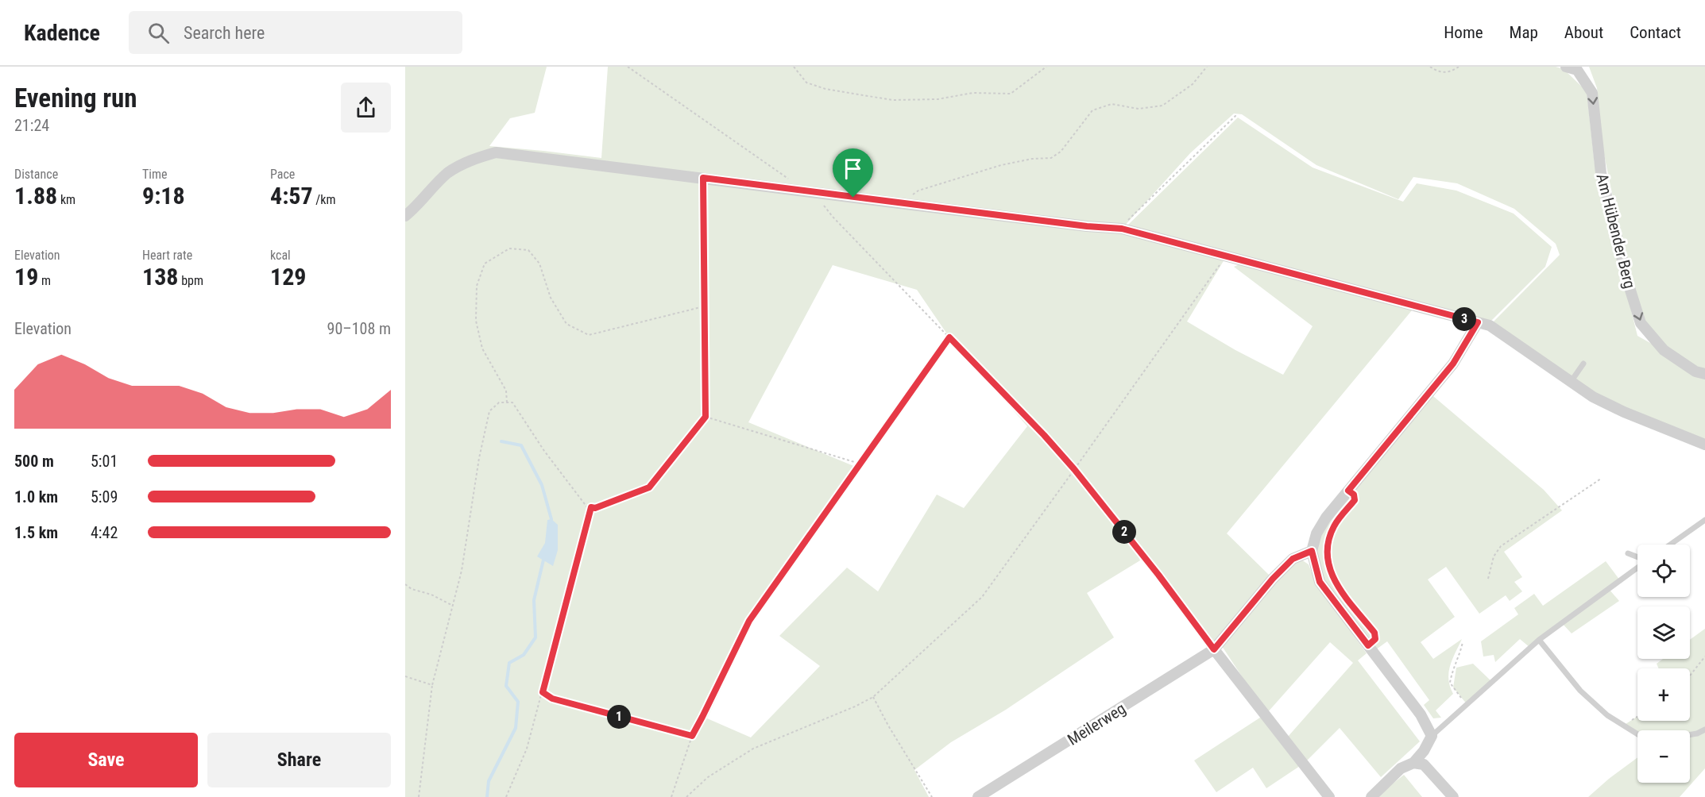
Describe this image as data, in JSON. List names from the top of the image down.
{
  "streets": {
    "street": ["Am Hübender Berg", "Meilerweg"]
  },
  "one_way": ["Am Hübender Berg"],
  "page": {
    "header": "Kadence",
    "search": "Search here",
    "nav": [
      "Home",
      "Map",
      "About",
      "Contact"
    ],
    "heading": ["Evening run", "21:24"],
    "stats": [
      ["Distance", "1.88 km"],
      ["Time", "9:18"],
      ["Pace", "4:57 /km"],
      ["Elevation", "19 m"],
      ["Heart rate", "138 bpm"],
      ["kcal", "129"]
    ],
    "pins": ["3", "2", "1"],
    "chart": ["Elevation", "90–108 m"],
    "list": [
      {
        "name": "500 m",
        "note": "5:01"
      },
      {
        "name": "1.0 km",
        "note": "5:09"
      },
      {
        "name": "1.5 km",
        "note": "4:42"
      }
    ],
    "map_buttons": ["+", "−"],
    "buttons": ["Save", "Share"]
  }
}
